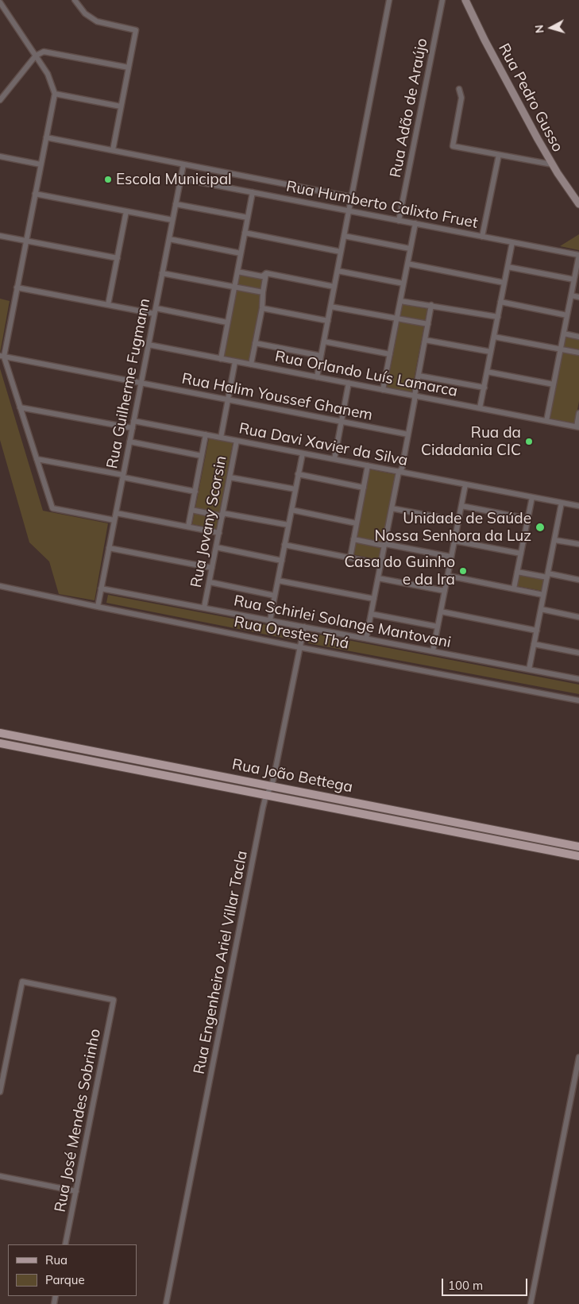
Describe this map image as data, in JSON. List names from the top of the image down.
{
  "streets": {
    "main road": ["Rua Pedro Gusso", "Rua João Bettega"],
    "street": [
      "Rua Adão de Araújo",
      "Rua Humberto Calixto Fruet",
      "Rua Orlando Luís Lamarca",
      "Rua Guilherme Fugmann",
      "Rua Halim Youssef Ghanem",
      "Rua Davi Xavier da Silva",
      "Rua Jovany Scorsin",
      "Rua Schirlei Solange Mantovani",
      "Rua Orestes Thá",
      "Rua Engenheiro Ariel Villar Tacla",
      "Rua José Mendes Sobrinho"
    ]
  },
  "crossings": [
    ["Rua Adão de Araújo", "Rua Humberto Calixto Fruet"],
    ["Rua Humberto Calixto Fruet", "Rua Guilherme Fugmann"],
    ["Rua Orlando Luís Lamarca", "Rua Guilherme Fugmann"],
    ["Rua Guilherme Fugmann", "Rua Halim Youssef Ghanem"],
    ["Rua Guilherme Fugmann", "Rua Davi Xavier da Silva"],
    ["Rua Guilherme Fugmann", "Rua Schirlei Solange Mantovani"],
    ["Rua Guilherme Fugmann", "Rua Orestes Thá"],
    ["Rua Davi Xavier da Silva", "Rua Jovany Scorsin"],
    ["Rua Jovany Scorsin", "Rua Schirlei Solange Mantovani"],
    ["Rua Schirlei Solange Mantovani", "Rua Engenheiro Ariel Villar Tacla"],
    ["Rua Orestes Thá", "Rua Engenheiro Ariel Villar Tacla"],
    ["Rua João Bettega", "Rua Engenheiro Ariel Villar Tacla"]
  ],
  "places": [
    "Escola Municipal",
    "Rua da Cidadania CIC",
    "Unidade de Saúde Nossa Senhora da Luz",
    "Casa do Guinho e da Ira"
  ],
  "legend": ["Rua", "Parque"],
  "scale_bar": "100 m",
  "north": "left"
}
